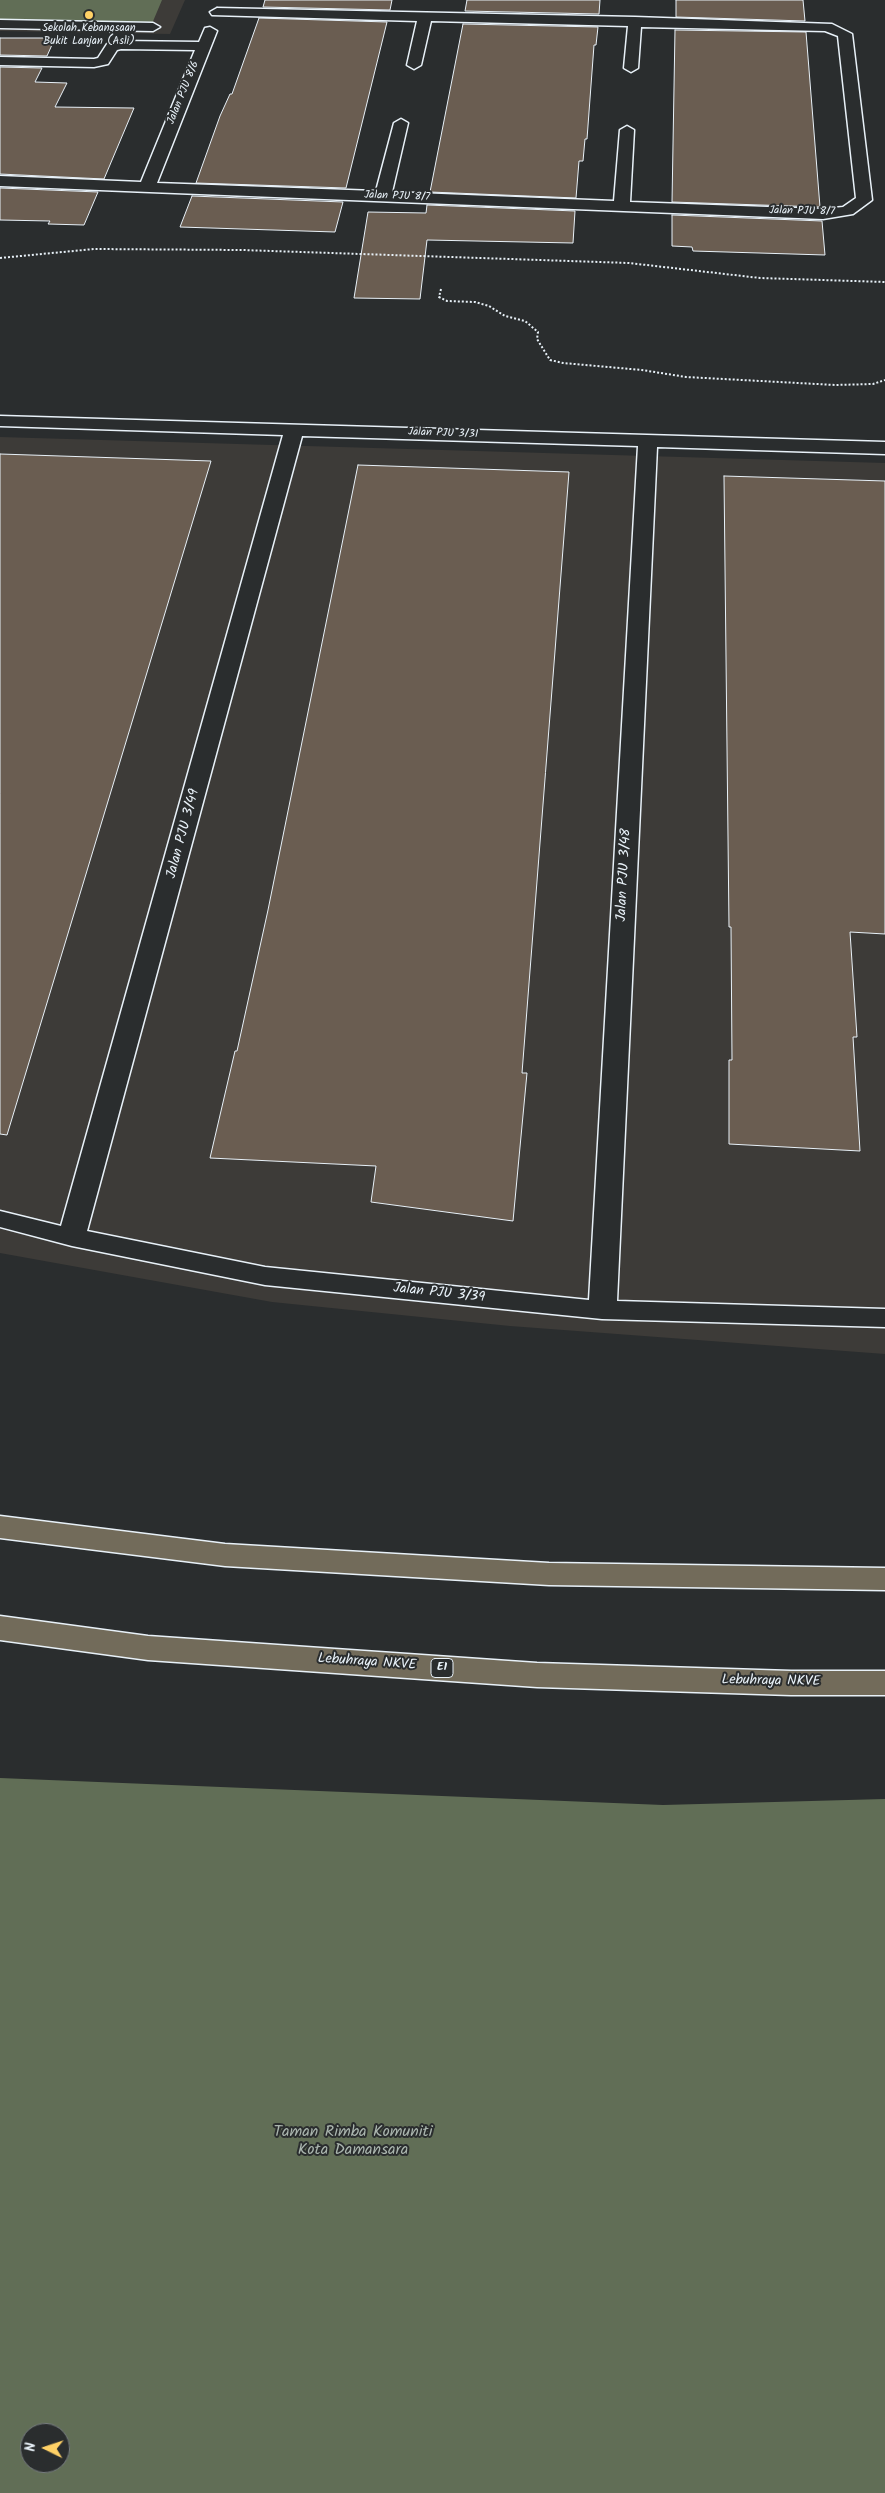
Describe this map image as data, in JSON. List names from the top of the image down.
{
  "streets": {
    "highway": ["Lebuhraya NKVE", "E1"],
    "street": [
      "Jalan PJU 8/6",
      "Jalan PJU 8/7",
      "Jalan PJU 3/31",
      "Jalan PJU 3/49",
      "Jalan PJU 3/48",
      "Jalan PJU 3/39"
    ]
  },
  "crossings": [
    ["Jalan PJU 8/6", "Jalan PJU 8/7"],
    ["Jalan PJU 3/31", "Jalan PJU 3/49"],
    ["Jalan PJU 3/31", "Jalan PJU 3/48"],
    ["Jalan PJU 3/49", "Jalan PJU 3/39"],
    ["Jalan PJU 3/48", "Jalan PJU 3/39"]
  ],
  "parks": ["Taman Rimba Komuniti Kota Damansara"],
  "places": ["Sekolah Kebangsaan Bukit Lanjan (Asli)"],
  "north": "left"
}
